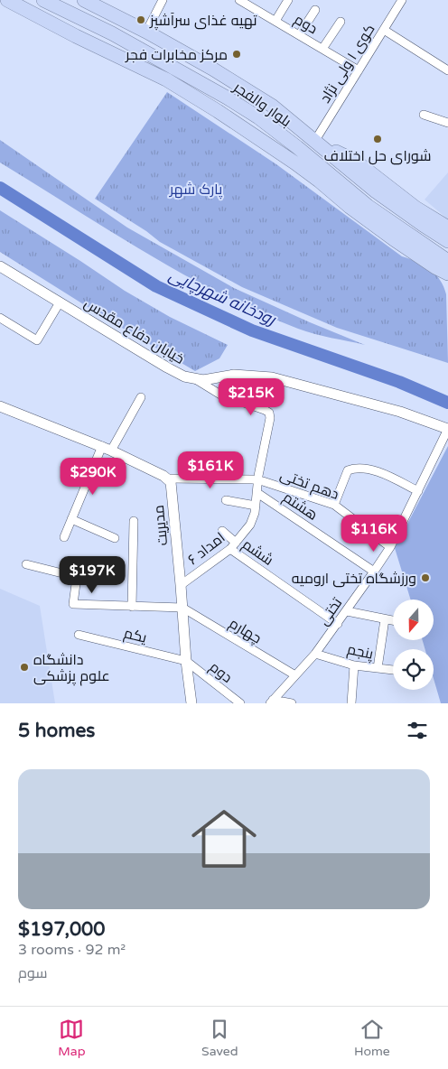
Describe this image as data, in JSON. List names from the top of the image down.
{
  "streets": {
    "highway": ["بلوار والفجر"],
    "street": [
      "دوم",
      "کوی ۱ ولی نژاد",
      "خیابان دفاع مقدس",
      "دهم تختی",
      "هشتم",
      "مدیریت",
      "امداد ۶",
      "ششم",
      "تختی",
      "چهارم",
      "یکم",
      "پنجم"
    ]
  },
  "crossings": [
    ["دوم", "کوی ۱ ولی نژاد"],
    ["دوم", "مدیریت"],
    ["دوم", "یکم"],
    ["کوی ۱ ولی نژاد", "بلوار والفجر"],
    ["خیابان دفاع مقدس", "امداد ۶"],
    ["خیابان دفاع مقدس", "تختی"],
    ["دهم تختی", "مدیریت"],
    ["دهم تختی", "امداد ۶"],
    ["دهم تختی", "تختی"],
    ["هشتم", "امداد ۶"],
    ["هشتم", "تختی"],
    ["مدیریت", "امداد ۶"],
    ["مدیریت", "چهارم"],
    ["مدیریت", "یکم"],
    ["امداد ۶", "ششم"],
    ["ششم", "تختی"],
    ["تختی", "چهارم"],
    ["تختی", "پنجم"]
  ],
  "water": ["رودخانه شهرچایی"],
  "parks": ["پارک شهر"],
  "places": [
    "تهیه غذای سرآشپز",
    "مرکز مخابرات فجر",
    "شورای حل اختلاف",
    "ورزشگاه تختی ارومیه",
    "دانشگاه علوم پزشکی"
  ],
  "north": "bottom",
  "page": {
    "price": [
      "$215K",
      "$161K",
      "$290K",
      "$116K",
      "$197K"
    ],
    "heading": "5 homes",
    "list": [
      {
        "name": "$197,000",
        "note": "3 rooms · 92 m² · سوم"
      }
    ],
    "tabs": ["Map", "Saved", "Home"]
  }
}
